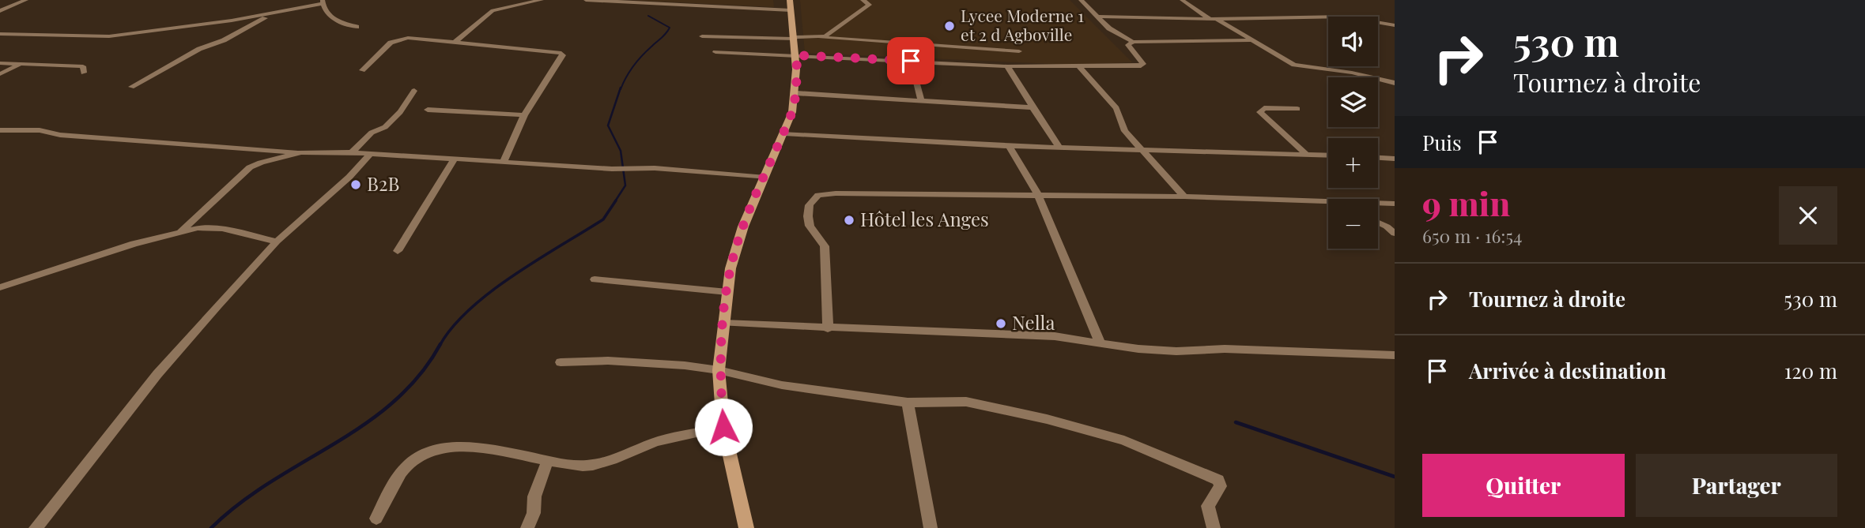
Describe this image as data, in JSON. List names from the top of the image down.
{
  "places": [
    "Lycee Moderne 1 et 2 d Agboville",
    "B2B",
    "Hôtel les Anges",
    "Nella"
  ],
  "page": {
    "turn": ["530 m", "Tournez à droite"],
    "map_buttons": ["+", "−"],
    "then": "Puis",
    "heading": ["9 min", "650 m · 16:54"],
    "list": [
      {
        "name": "Tournez à droite",
        "value": "530 m"
      },
      {
        "name": "Arrivée à destination",
        "value": "120 m"
      }
    ],
    "buttons": ["Quitter", "Partager"]
  }
}
